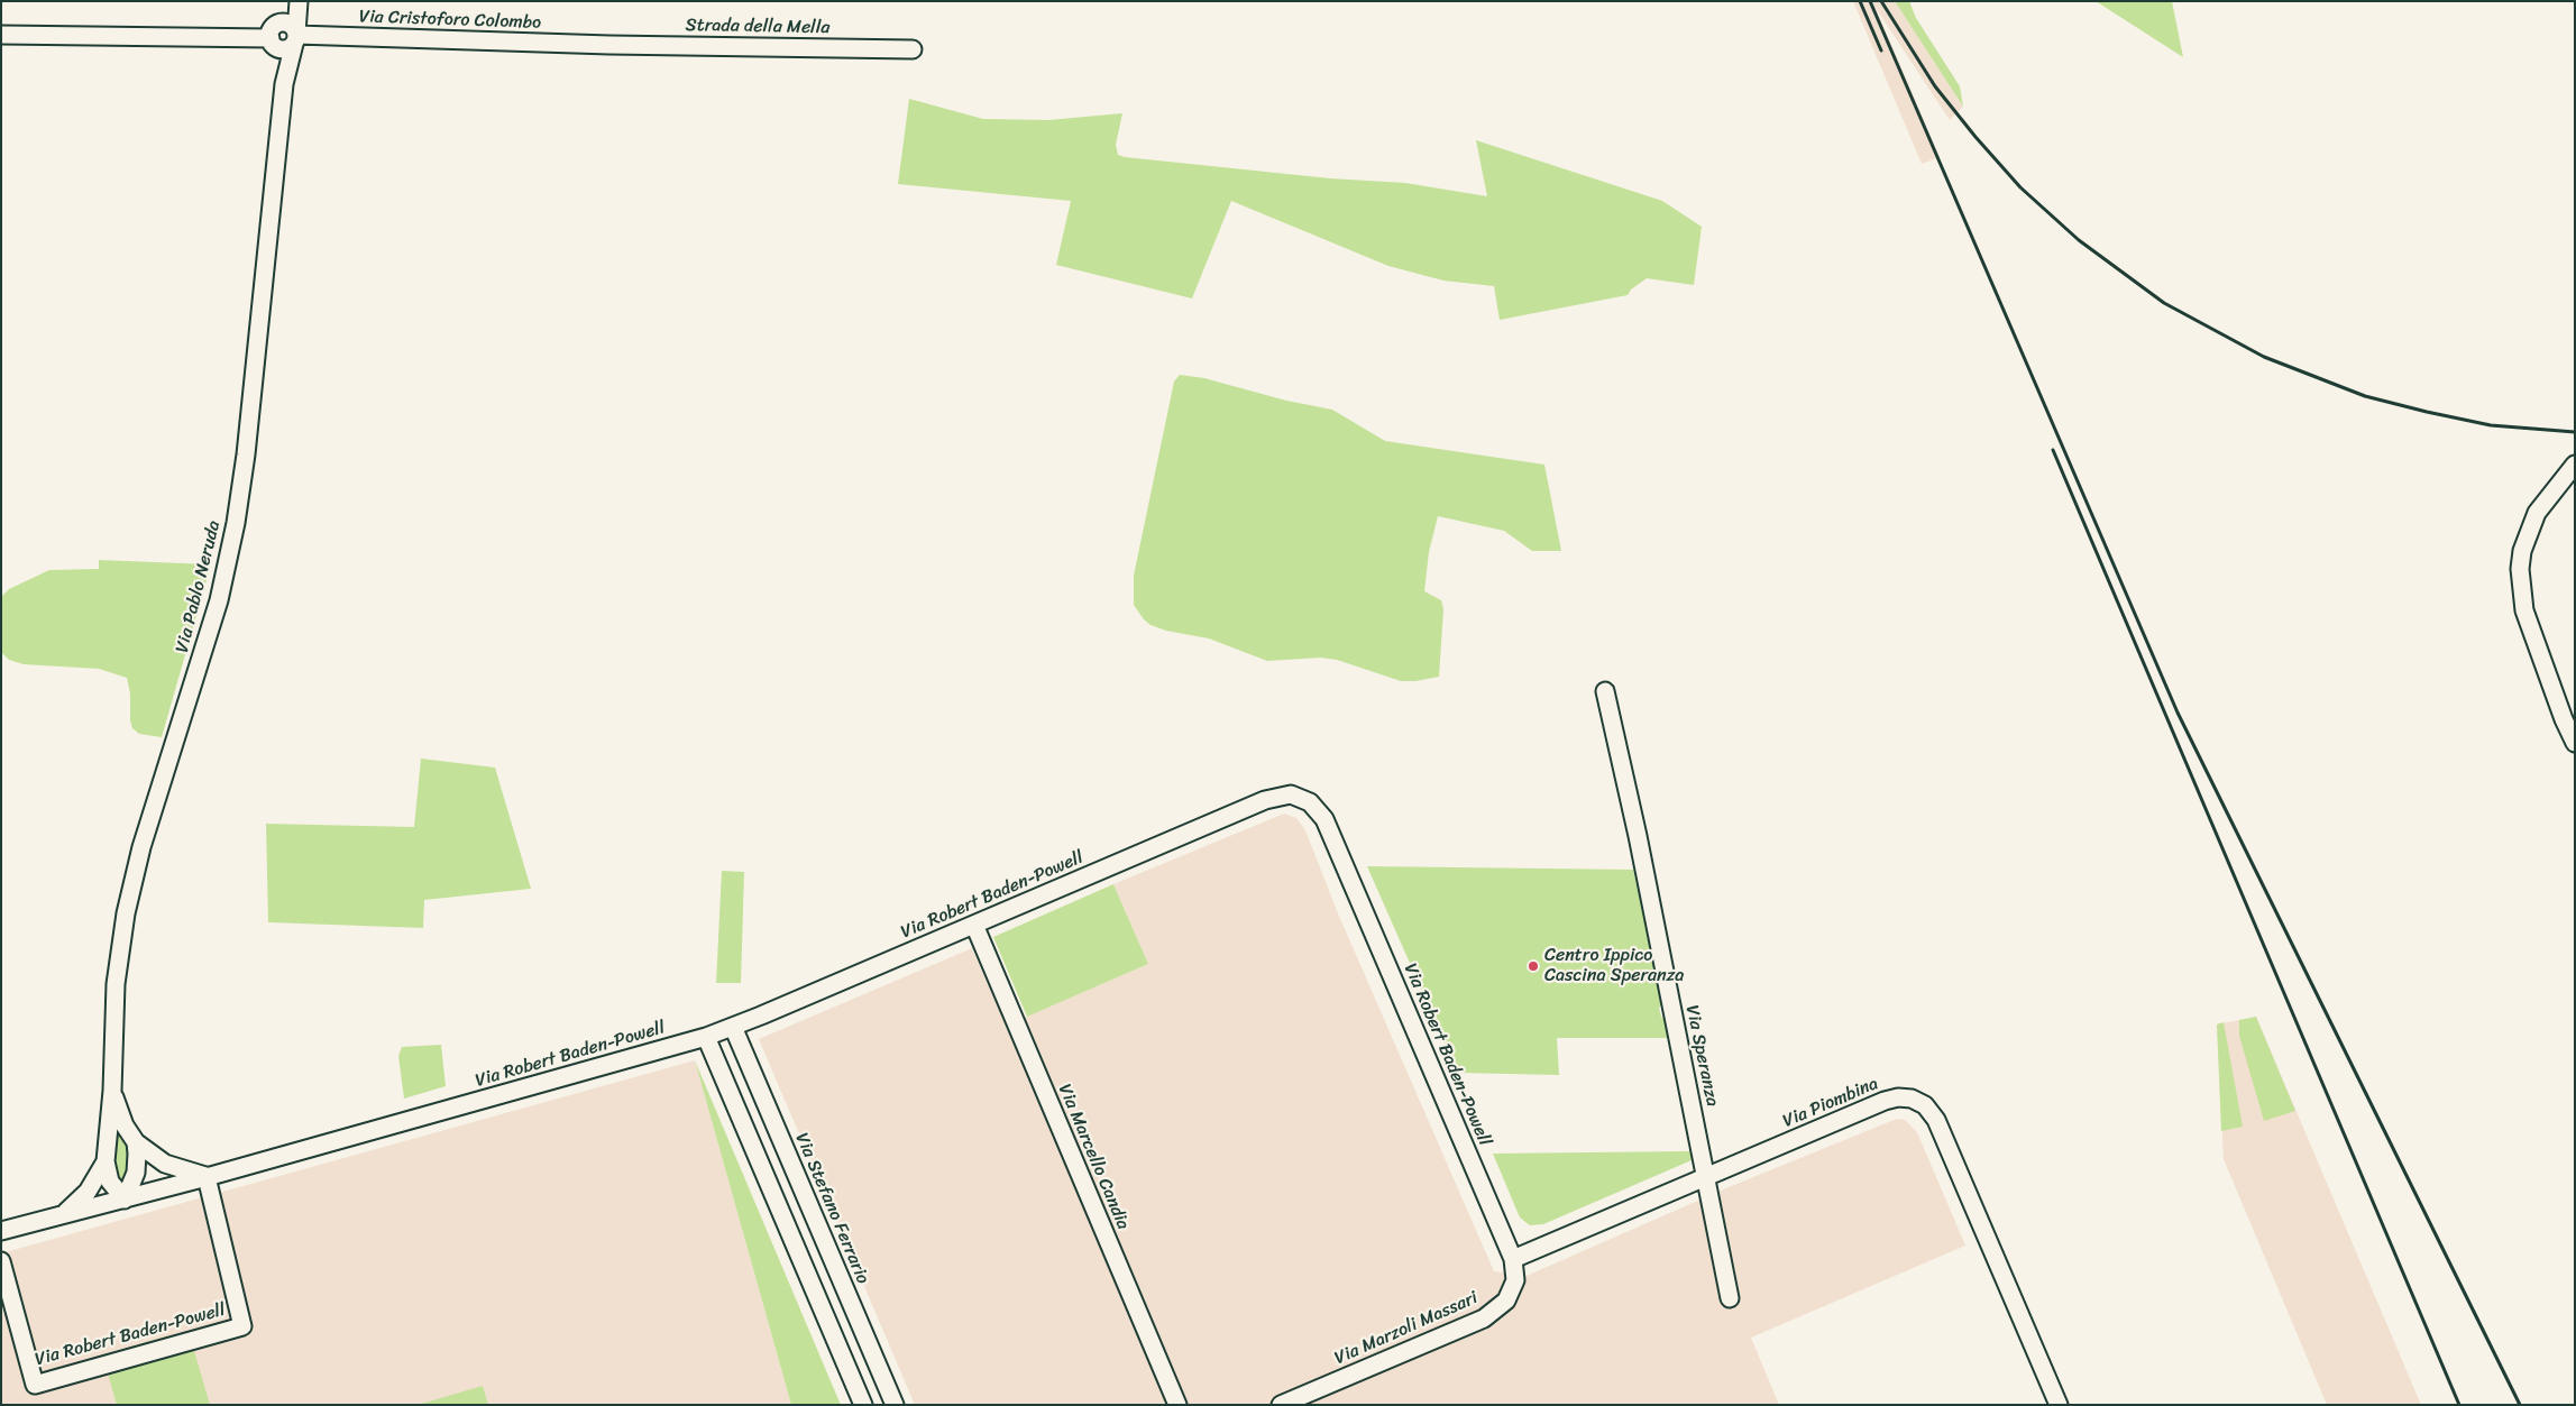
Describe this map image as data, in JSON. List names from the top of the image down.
{
  "streets": {
    "street": [
      "Via Cristoforo Colombo",
      "Strada della Mella",
      "Via Pablo Neruda",
      "Via Robert Baden-Powell",
      "Via Speranza",
      "Via Piombina",
      "Via Marcello Candia",
      "Via Stefano Ferrario",
      "Via Marzoli Massari"
    ]
  },
  "crossings": [
    ["Via Cristoforo Colombo", "Strada della Mella"],
    ["Via Cristoforo Colombo", "Via Pablo Neruda"],
    ["Via Robert Baden-Powell", "Via Piombina"],
    ["Via Robert Baden-Powell", "Via Marcello Candia"],
    ["Via Robert Baden-Powell", "Via Stefano Ferrario"],
    ["Via Robert Baden-Powell", "Via Marzoli Massari"],
    ["Via Speranza", "Via Piombina"],
    ["Via Piombina", "Via Marzoli Massari"]
  ],
  "places": ["Centro Ippico Cascina Speranza"]
}
